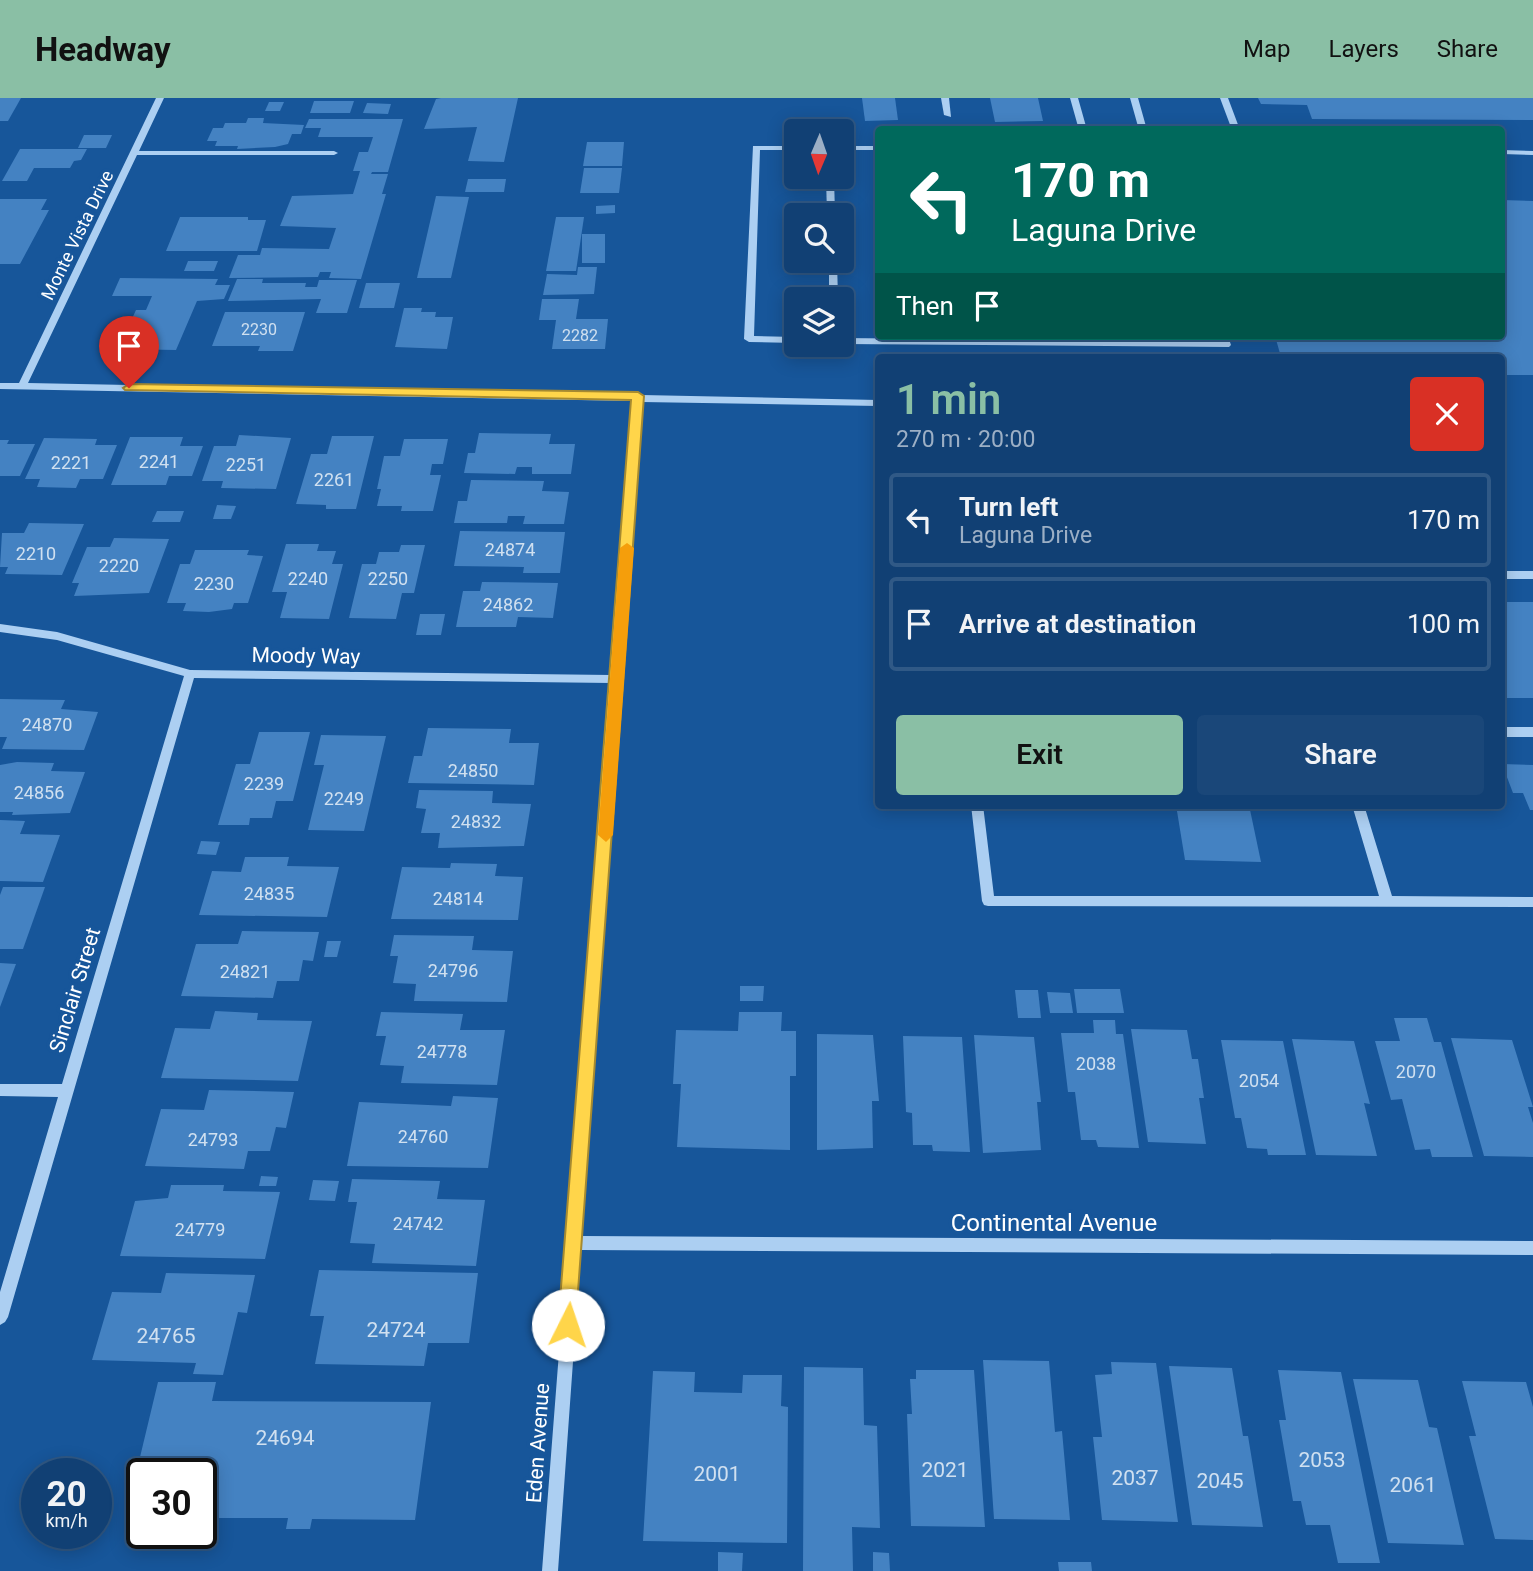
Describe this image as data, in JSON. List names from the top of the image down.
{
  "streets": {
    "street": [
      "Monte Vista Drive",
      "Moody Way",
      "Sinclair Street",
      "Continental Avenue",
      "Eden Avenue"
    ]
  },
  "crossings": [
    ["Moody Way", "Sinclair Street"],
    ["Moody Way", "Eden Avenue"],
    ["Continental Avenue", "Eden Avenue"]
  ],
  "house_numbers": [
    "2230",
    "2282",
    "2241",
    "2221",
    "2251",
    "2261",
    "24874",
    "2210",
    "2220",
    "2240",
    "2250",
    "2230",
    "24862",
    "24870",
    "24850",
    "2239",
    "24856",
    "2249",
    "24832",
    "24835",
    "24814",
    "24796",
    "24821",
    "24778",
    "2038",
    "2070",
    "2054",
    "24760",
    "24793",
    "24742",
    "24779",
    "24724",
    "24765",
    "24694",
    "2053",
    "2021",
    "2001",
    "2037",
    "2045",
    "2061"
  ],
  "north": "bottom",
  "page": {
    "header": "Headway",
    "nav": ["Map", "Layers", "Share"],
    "turn": ["170 m", "Laguna Drive"],
    "then": "Then",
    "heading": ["1 min", "270 m · 20:00"],
    "list": [
      {
        "name": "Turn left",
        "note": "Laguna Drive",
        "value": "170 m"
      },
      {
        "name": "Arrive at destination",
        "value": "100 m"
      }
    ],
    "buttons": ["Exit", "Share"],
    "speed": "20 km/h",
    "limit": "30"
  }
}
